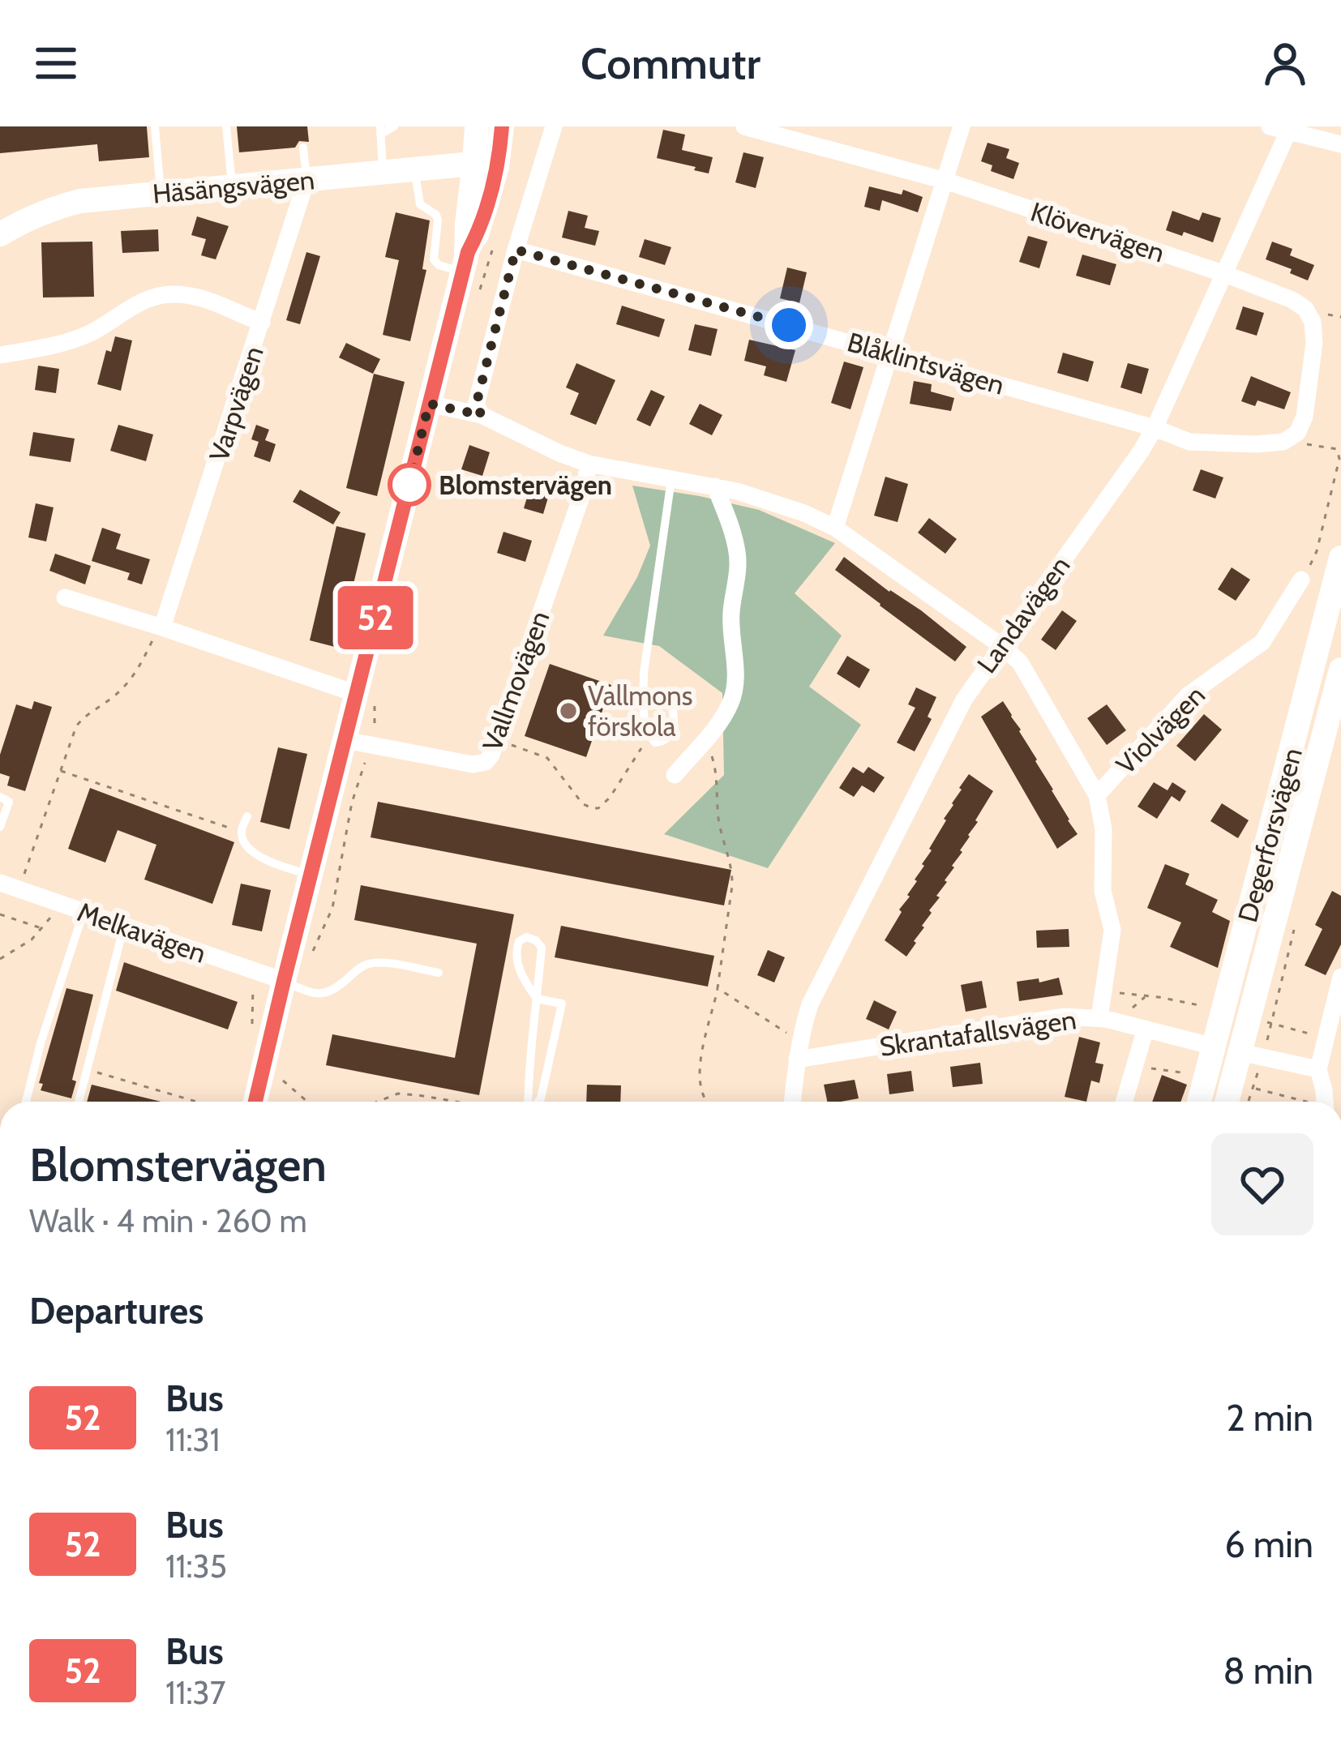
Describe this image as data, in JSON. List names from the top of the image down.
{
  "streets": {
    "street": [
      "Häsängsvägen",
      "Klövervägen",
      "Blåklintsvägen",
      "Varpvägen",
      "Landavägen",
      "Vallmovägen",
      "Violvägen",
      "Degerforsvägen",
      "Melkavägen",
      "Skrantafallsvägen"
    ]
  },
  "crossings": [
    ["Häsängsvägen", "Varpvägen"],
    ["Klövervägen", "Blåklintsvägen"],
    ["Klövervägen", "Landavägen"],
    ["Blåklintsvägen", "Landavägen"],
    ["Landavägen", "Skrantafallsvägen"],
    ["Degerforsvägen", "Skrantafallsvägen"]
  ],
  "places": ["Blomstervägen", "Vallmons förskola"],
  "lines": ["bus line 52"],
  "page": {
    "header": "Commutr",
    "on_map": "52",
    "heading": [
      ["Blomstervägen", "Walk · 4 min · 260 m"],
      "Departures"
    ],
    "list": [
      {
        "mark": "52",
        "name": "Bus",
        "note": "11:31",
        "value": "2 min"
      },
      {
        "mark": "52",
        "name": "Bus",
        "note": "11:35",
        "value": "6 min"
      },
      {
        "mark": "52",
        "name": "Bus",
        "note": "11:37",
        "value": "8 min"
      }
    ]
  }
}
